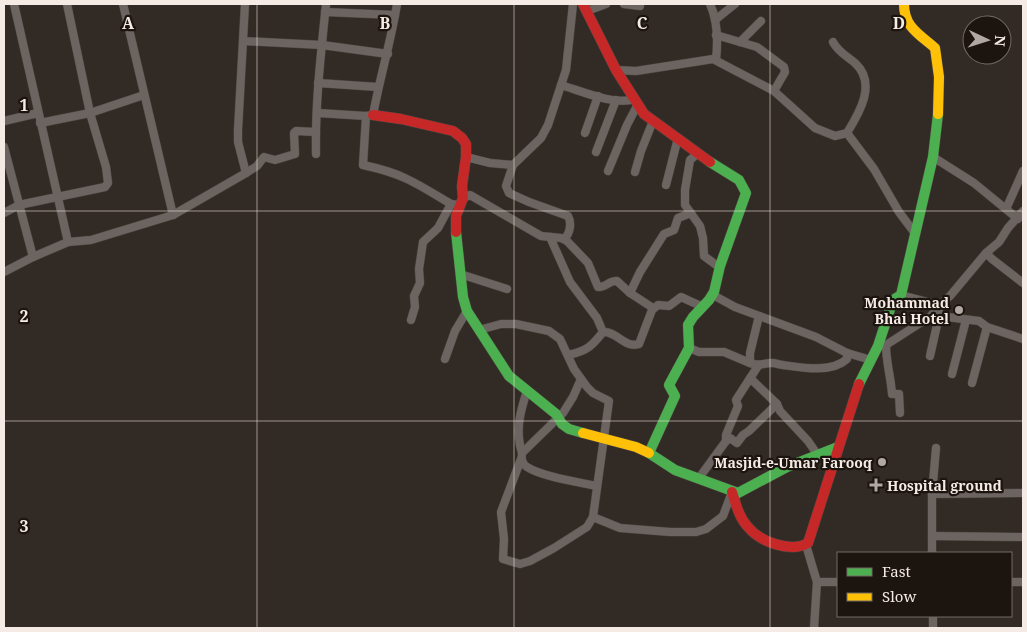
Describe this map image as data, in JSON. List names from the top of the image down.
{
  "places": {
    "other": ["Mohammad Bhai Hotel", "Masjid-e-Umar Farooq"],
    "health": ["Hospital ground"]
  },
  "legend": ["Fast", "Slow"],
  "north": "right",
  "grid": {
    "columns": [
      "A",
      "B",
      "C",
      "D"
    ],
    "rows": ["1", "2", "3"]
  }
}
